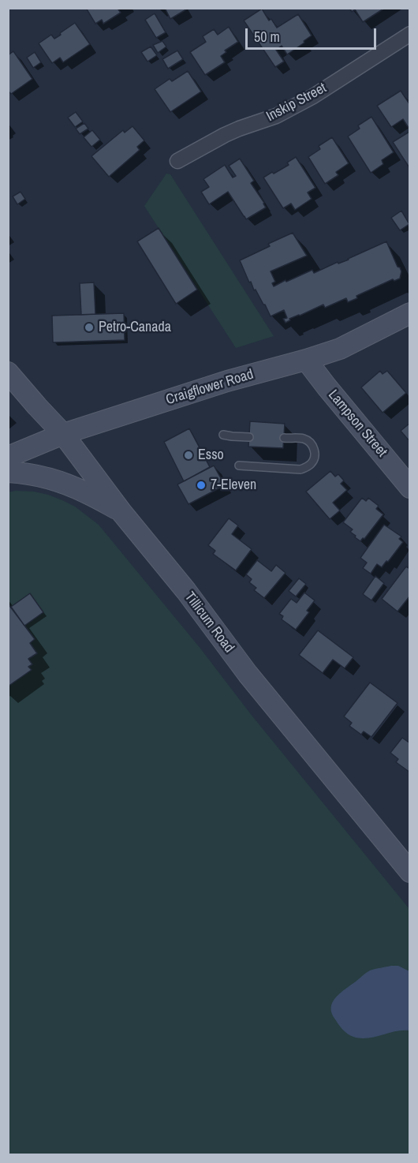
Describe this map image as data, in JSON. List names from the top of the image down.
{
  "streets": {
    "main road": ["Craigflower Road", "Lampson Street", "Tillicum Road"],
    "street": ["Inskip Street"]
  },
  "crossings": [
    ["Craigflower Road", "Lampson Street"],
    ["Craigflower Road", "Tillicum Road"]
  ],
  "places": ["Petro-Canada", "Esso", "7-Eleven"],
  "scale_bar": "50 m"
}
